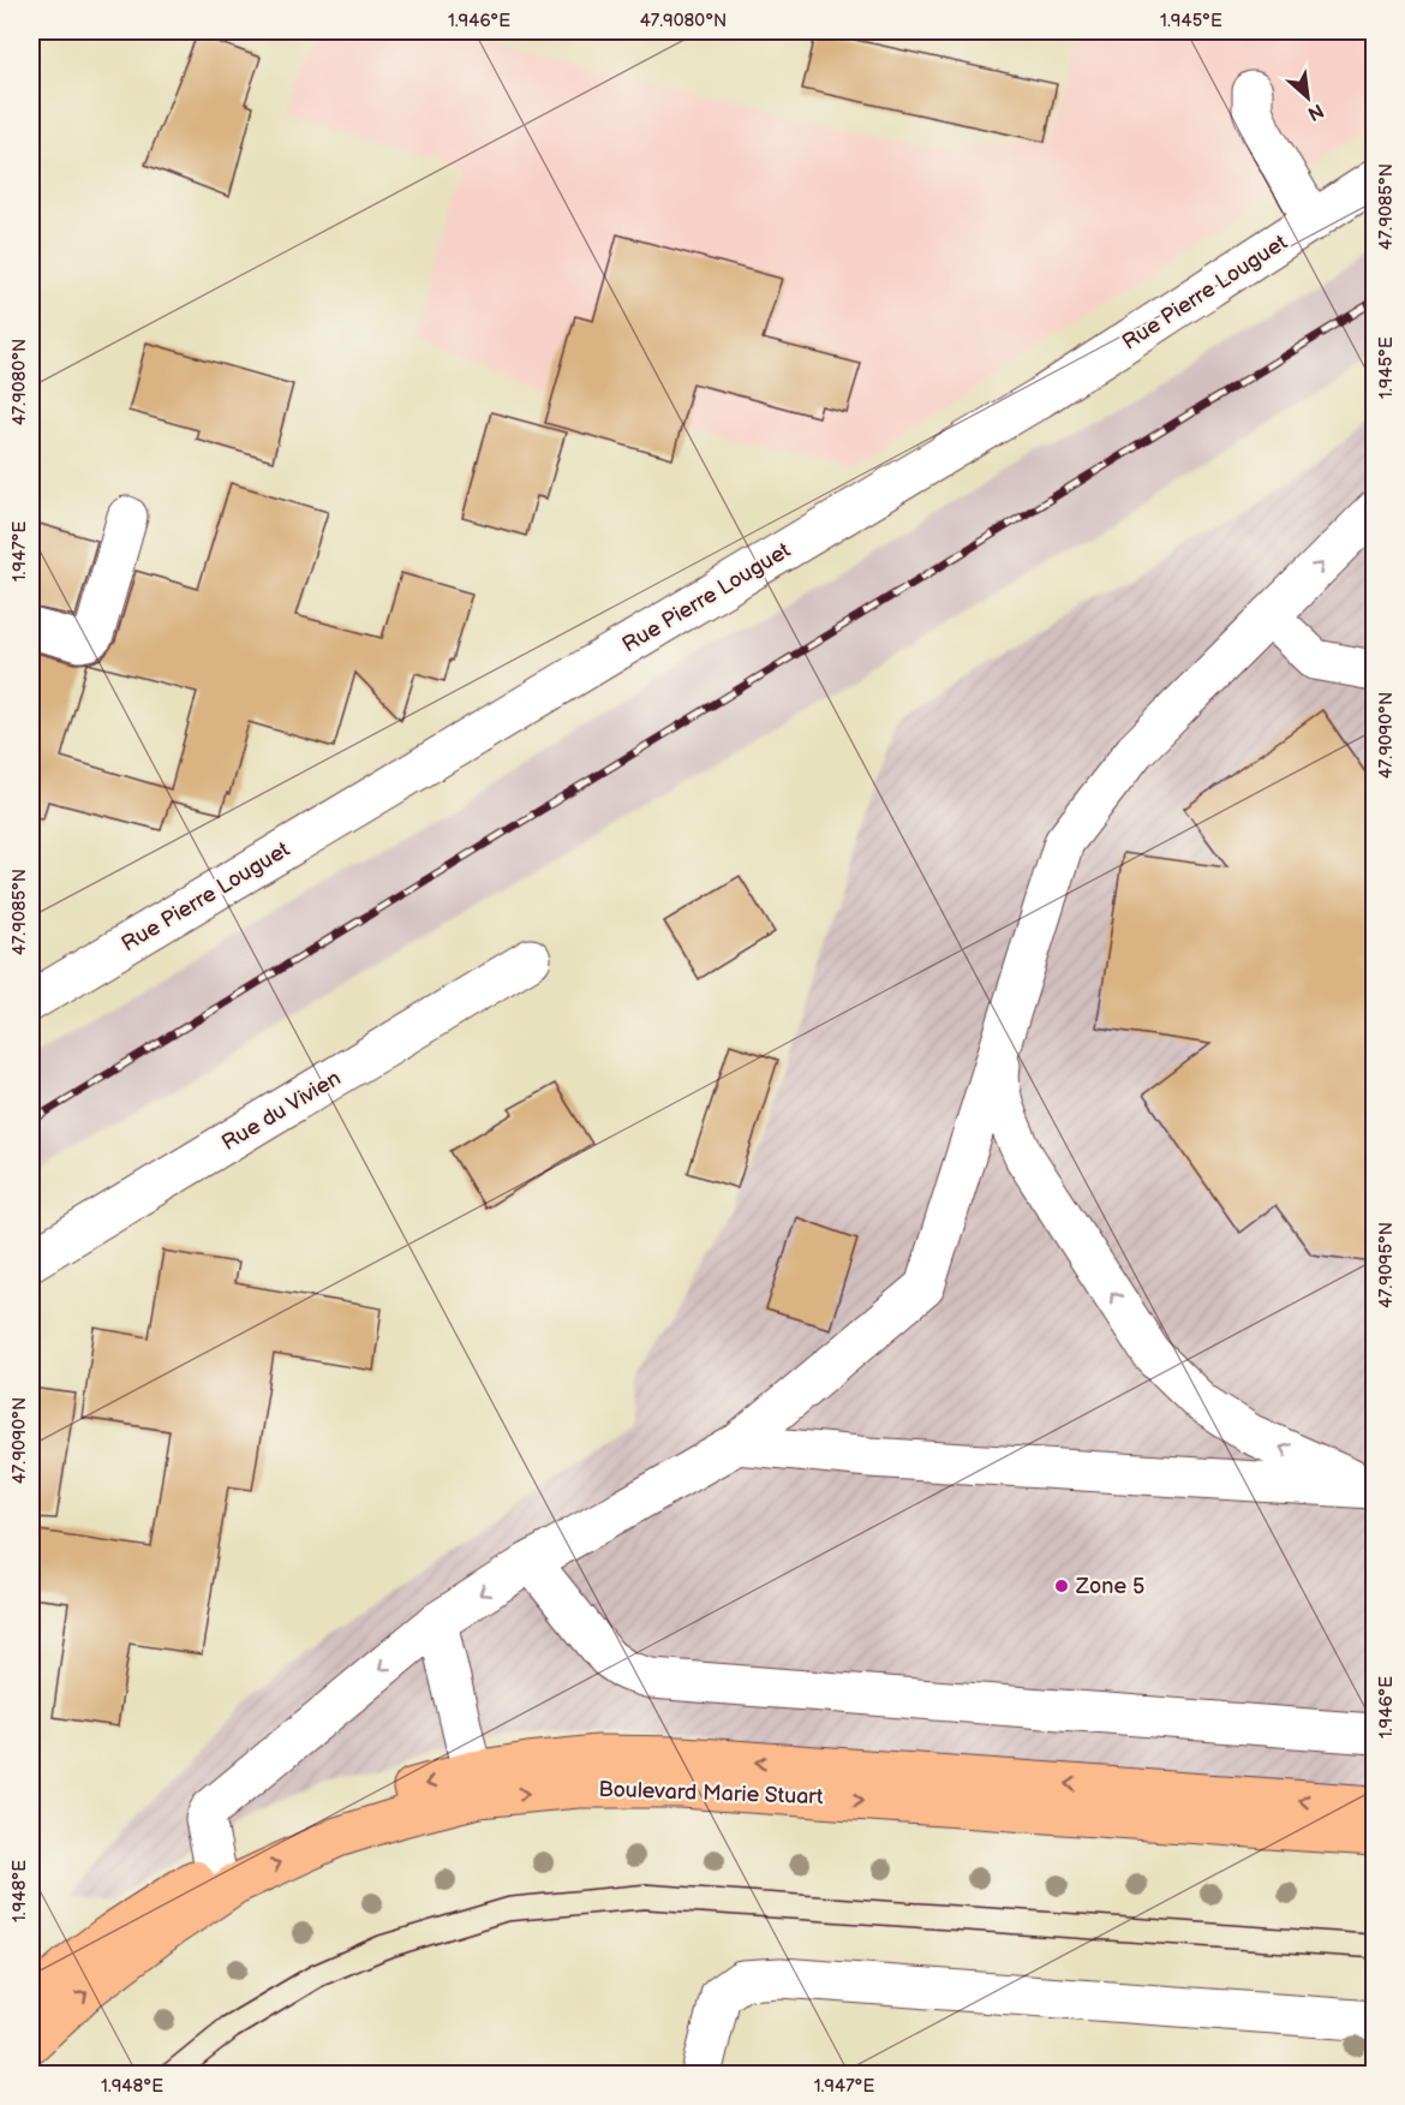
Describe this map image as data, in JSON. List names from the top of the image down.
{
  "streets": {
    "main road": ["Boulevard Marie Stuart"],
    "street": ["Rue Pierre Louguet", "Rue du Vivien"]
  },
  "places": ["Zone 5"],
  "north": "bottom right",
  "coordinates": [
    "1.946°E",
    "47.9080°N",
    "1.945°E",
    "47.9085°N",
    "1.947°E",
    "47.9090°N",
    "47.9095°N",
    "1.948°E"
  ]
}
